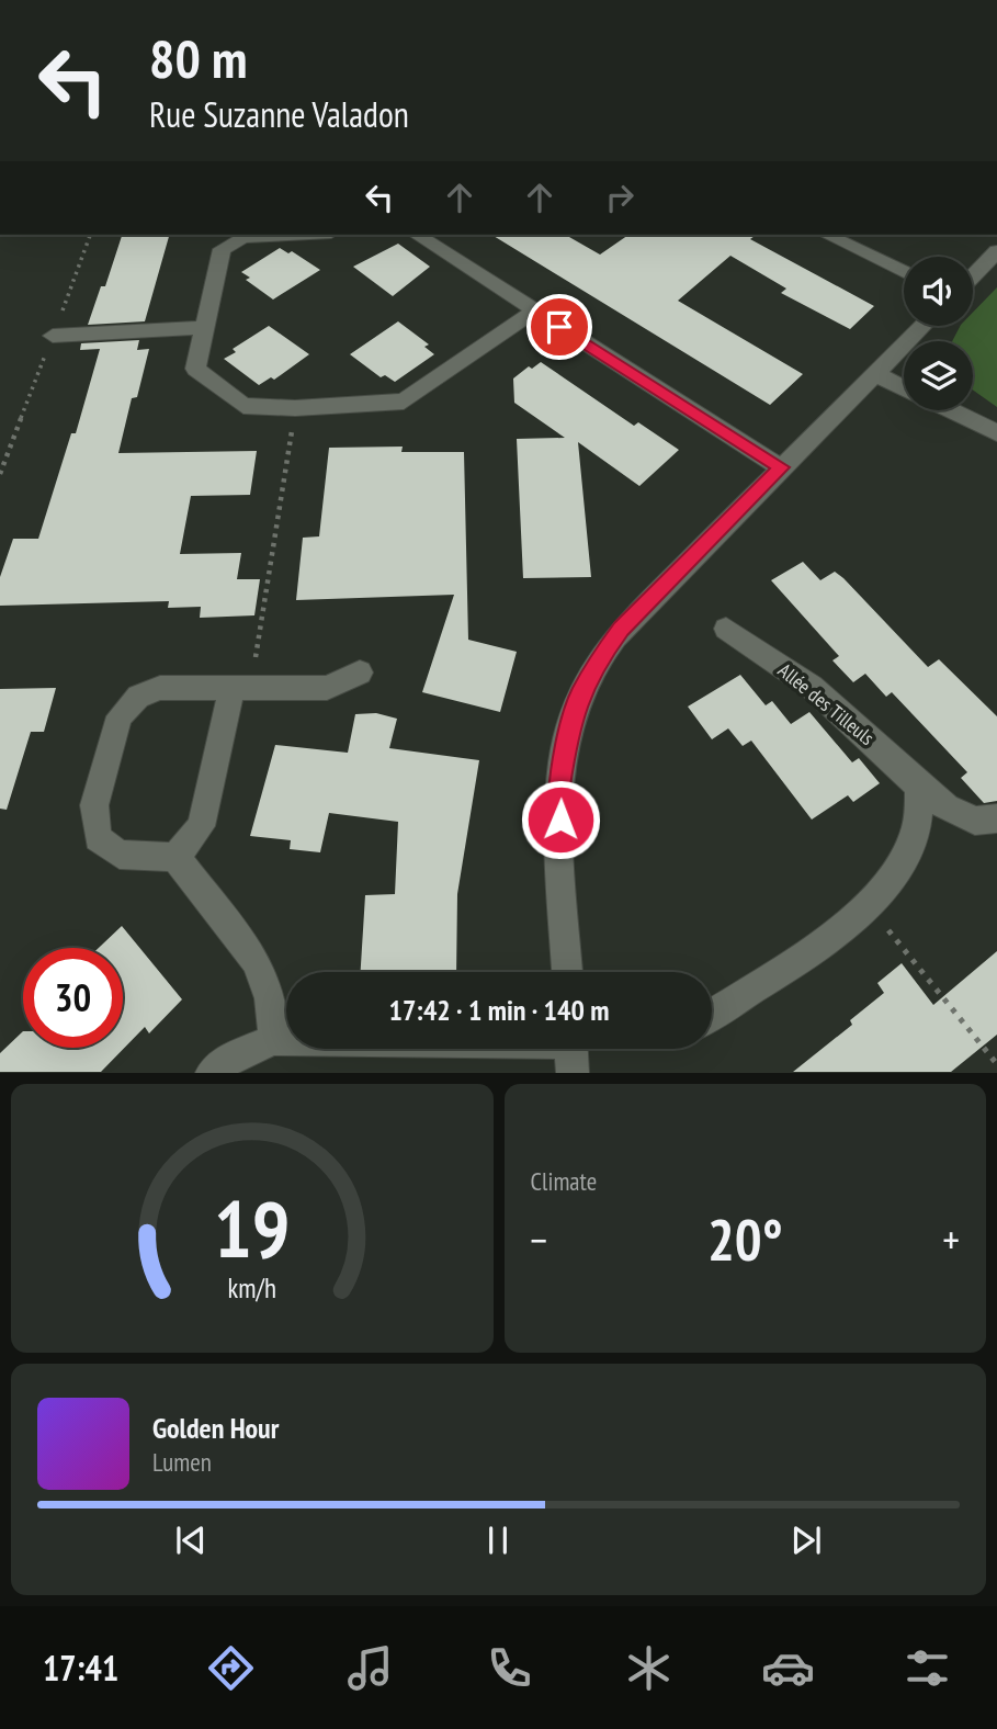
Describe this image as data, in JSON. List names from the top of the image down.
{
  "streets": {
    "street": ["Allée des Tilleuls"]
  },
  "page": {
    "turn": ["80 m", "Rue Suzanne Valadon"],
    "limit": "30",
    "trip": "17:42 · 1 min · 140 m",
    "tile": "Climate",
    "heat": ["−", "20°", "+"],
    "song": ["Golden Hour", "Lumen"],
    "tabs": "17:41",
    "gauge": ["19", "km/h"]
  }
}
